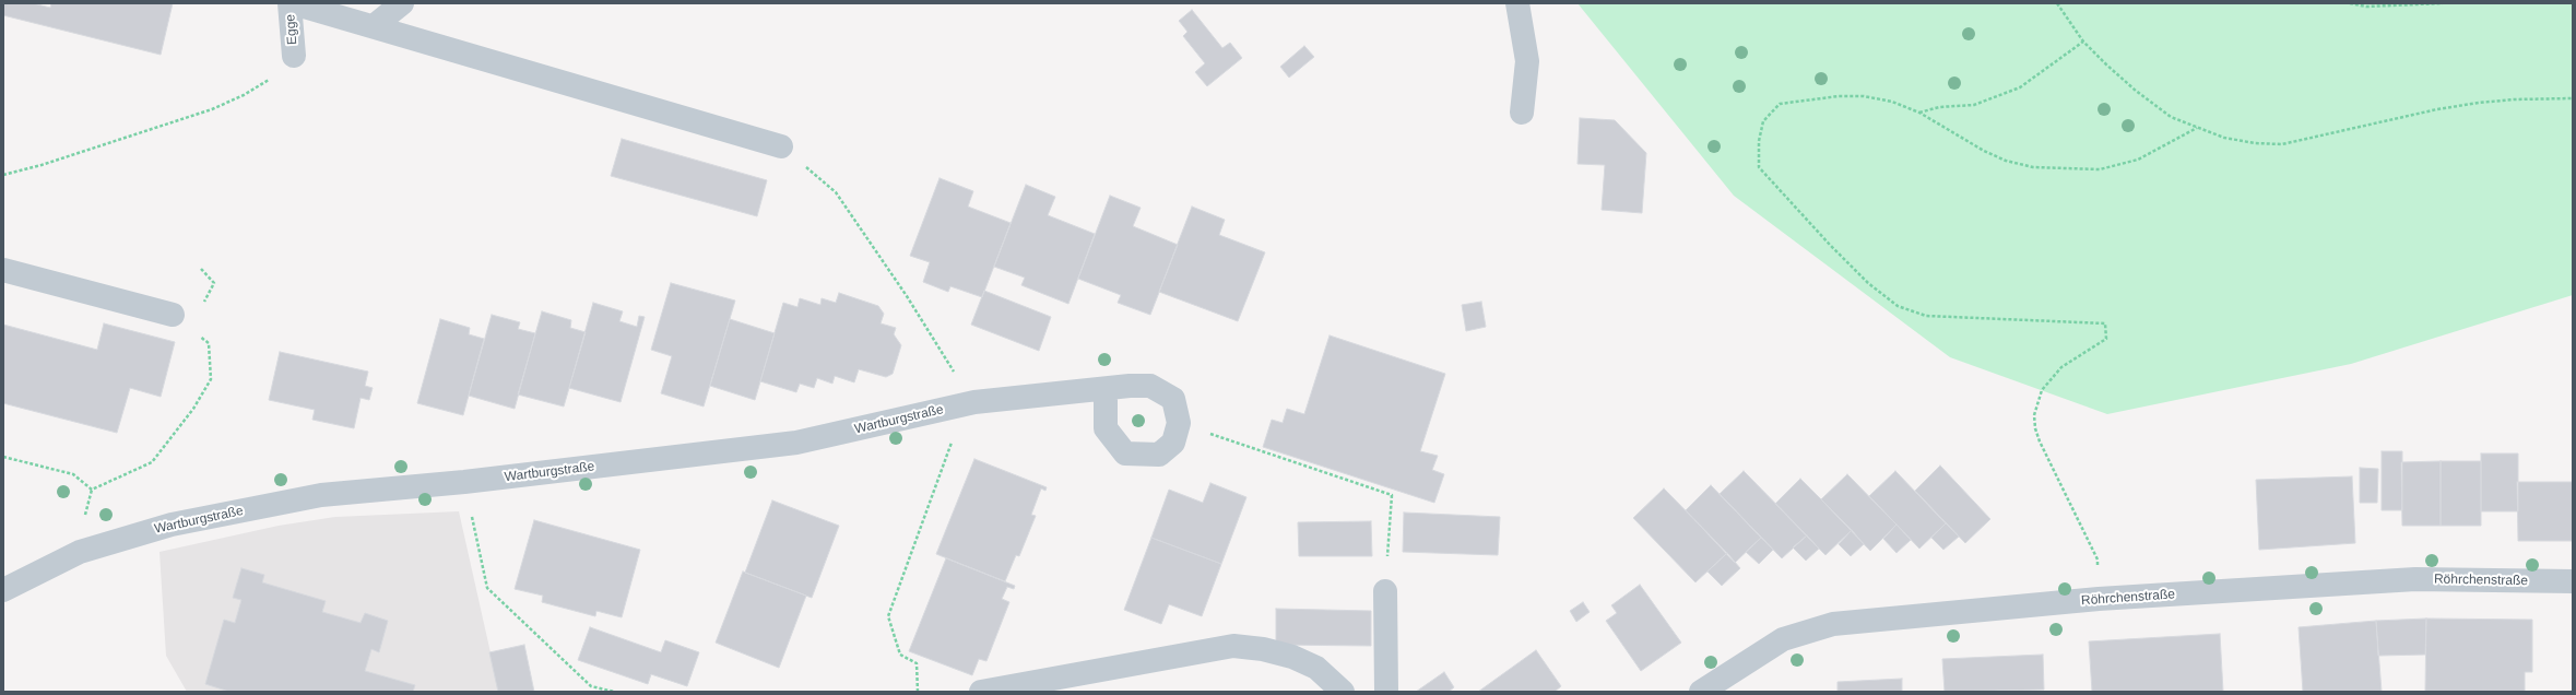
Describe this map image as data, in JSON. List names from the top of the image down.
{
  "streets": {
    "street": ["Egge", "Wartburgstraße", "Röhrchenstraße"]
  }
}
